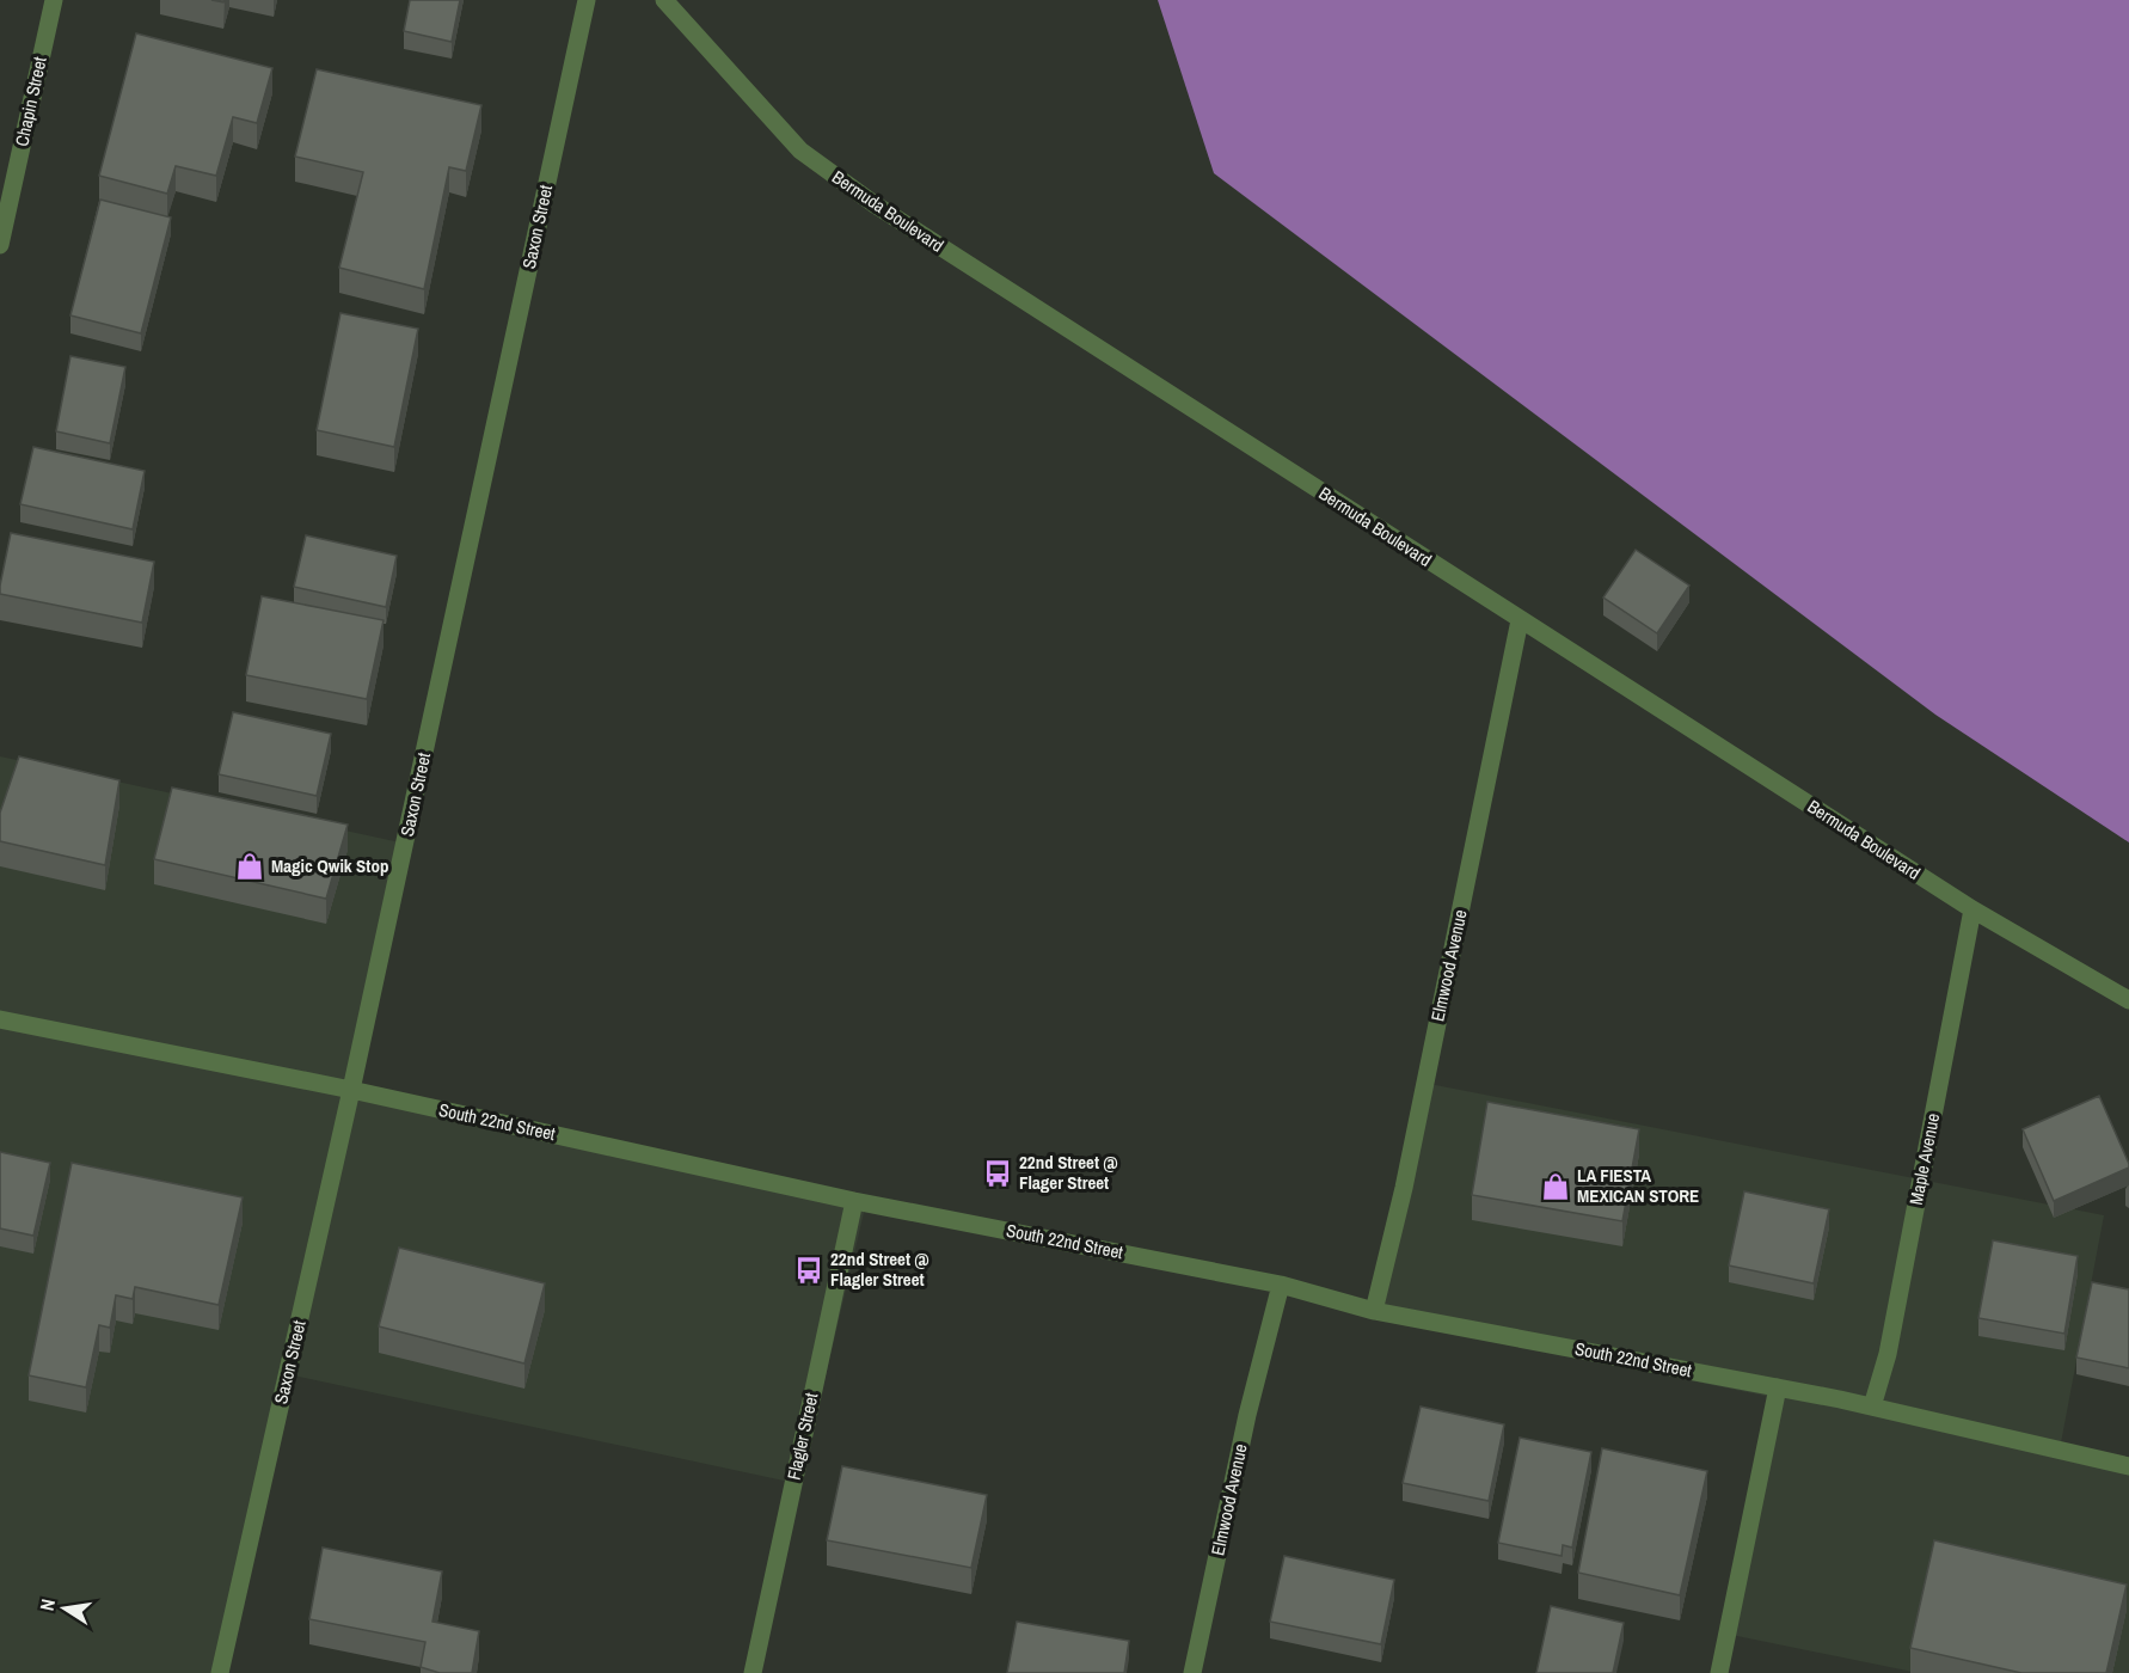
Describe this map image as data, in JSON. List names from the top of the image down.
{
  "streets": {
    "street": [
      "Chapin Street",
      "Bermuda Boulevard",
      "Saxon Street",
      "Elmwood Avenue",
      "South 22nd Street",
      "Maple Avenue",
      "Flagler Street"
    ]
  },
  "crossings": [
    ["Bermuda Boulevard", "Elmwood Avenue"],
    ["Bermuda Boulevard", "Maple Avenue"],
    ["Saxon Street", "South 22nd Street"],
    ["Elmwood Avenue", "South 22nd Street"],
    ["South 22nd Street", "Maple Avenue"],
    ["South 22nd Street", "Flagler Street"]
  ],
  "places": {
    "shop": ["Magic Qwik Stop", "LA FIESTA MEXICAN STORE"],
    "bus stop": ["22nd Street @ Flager Street", "22nd Street @ Flagler Street"]
  },
  "north": "left"
}
